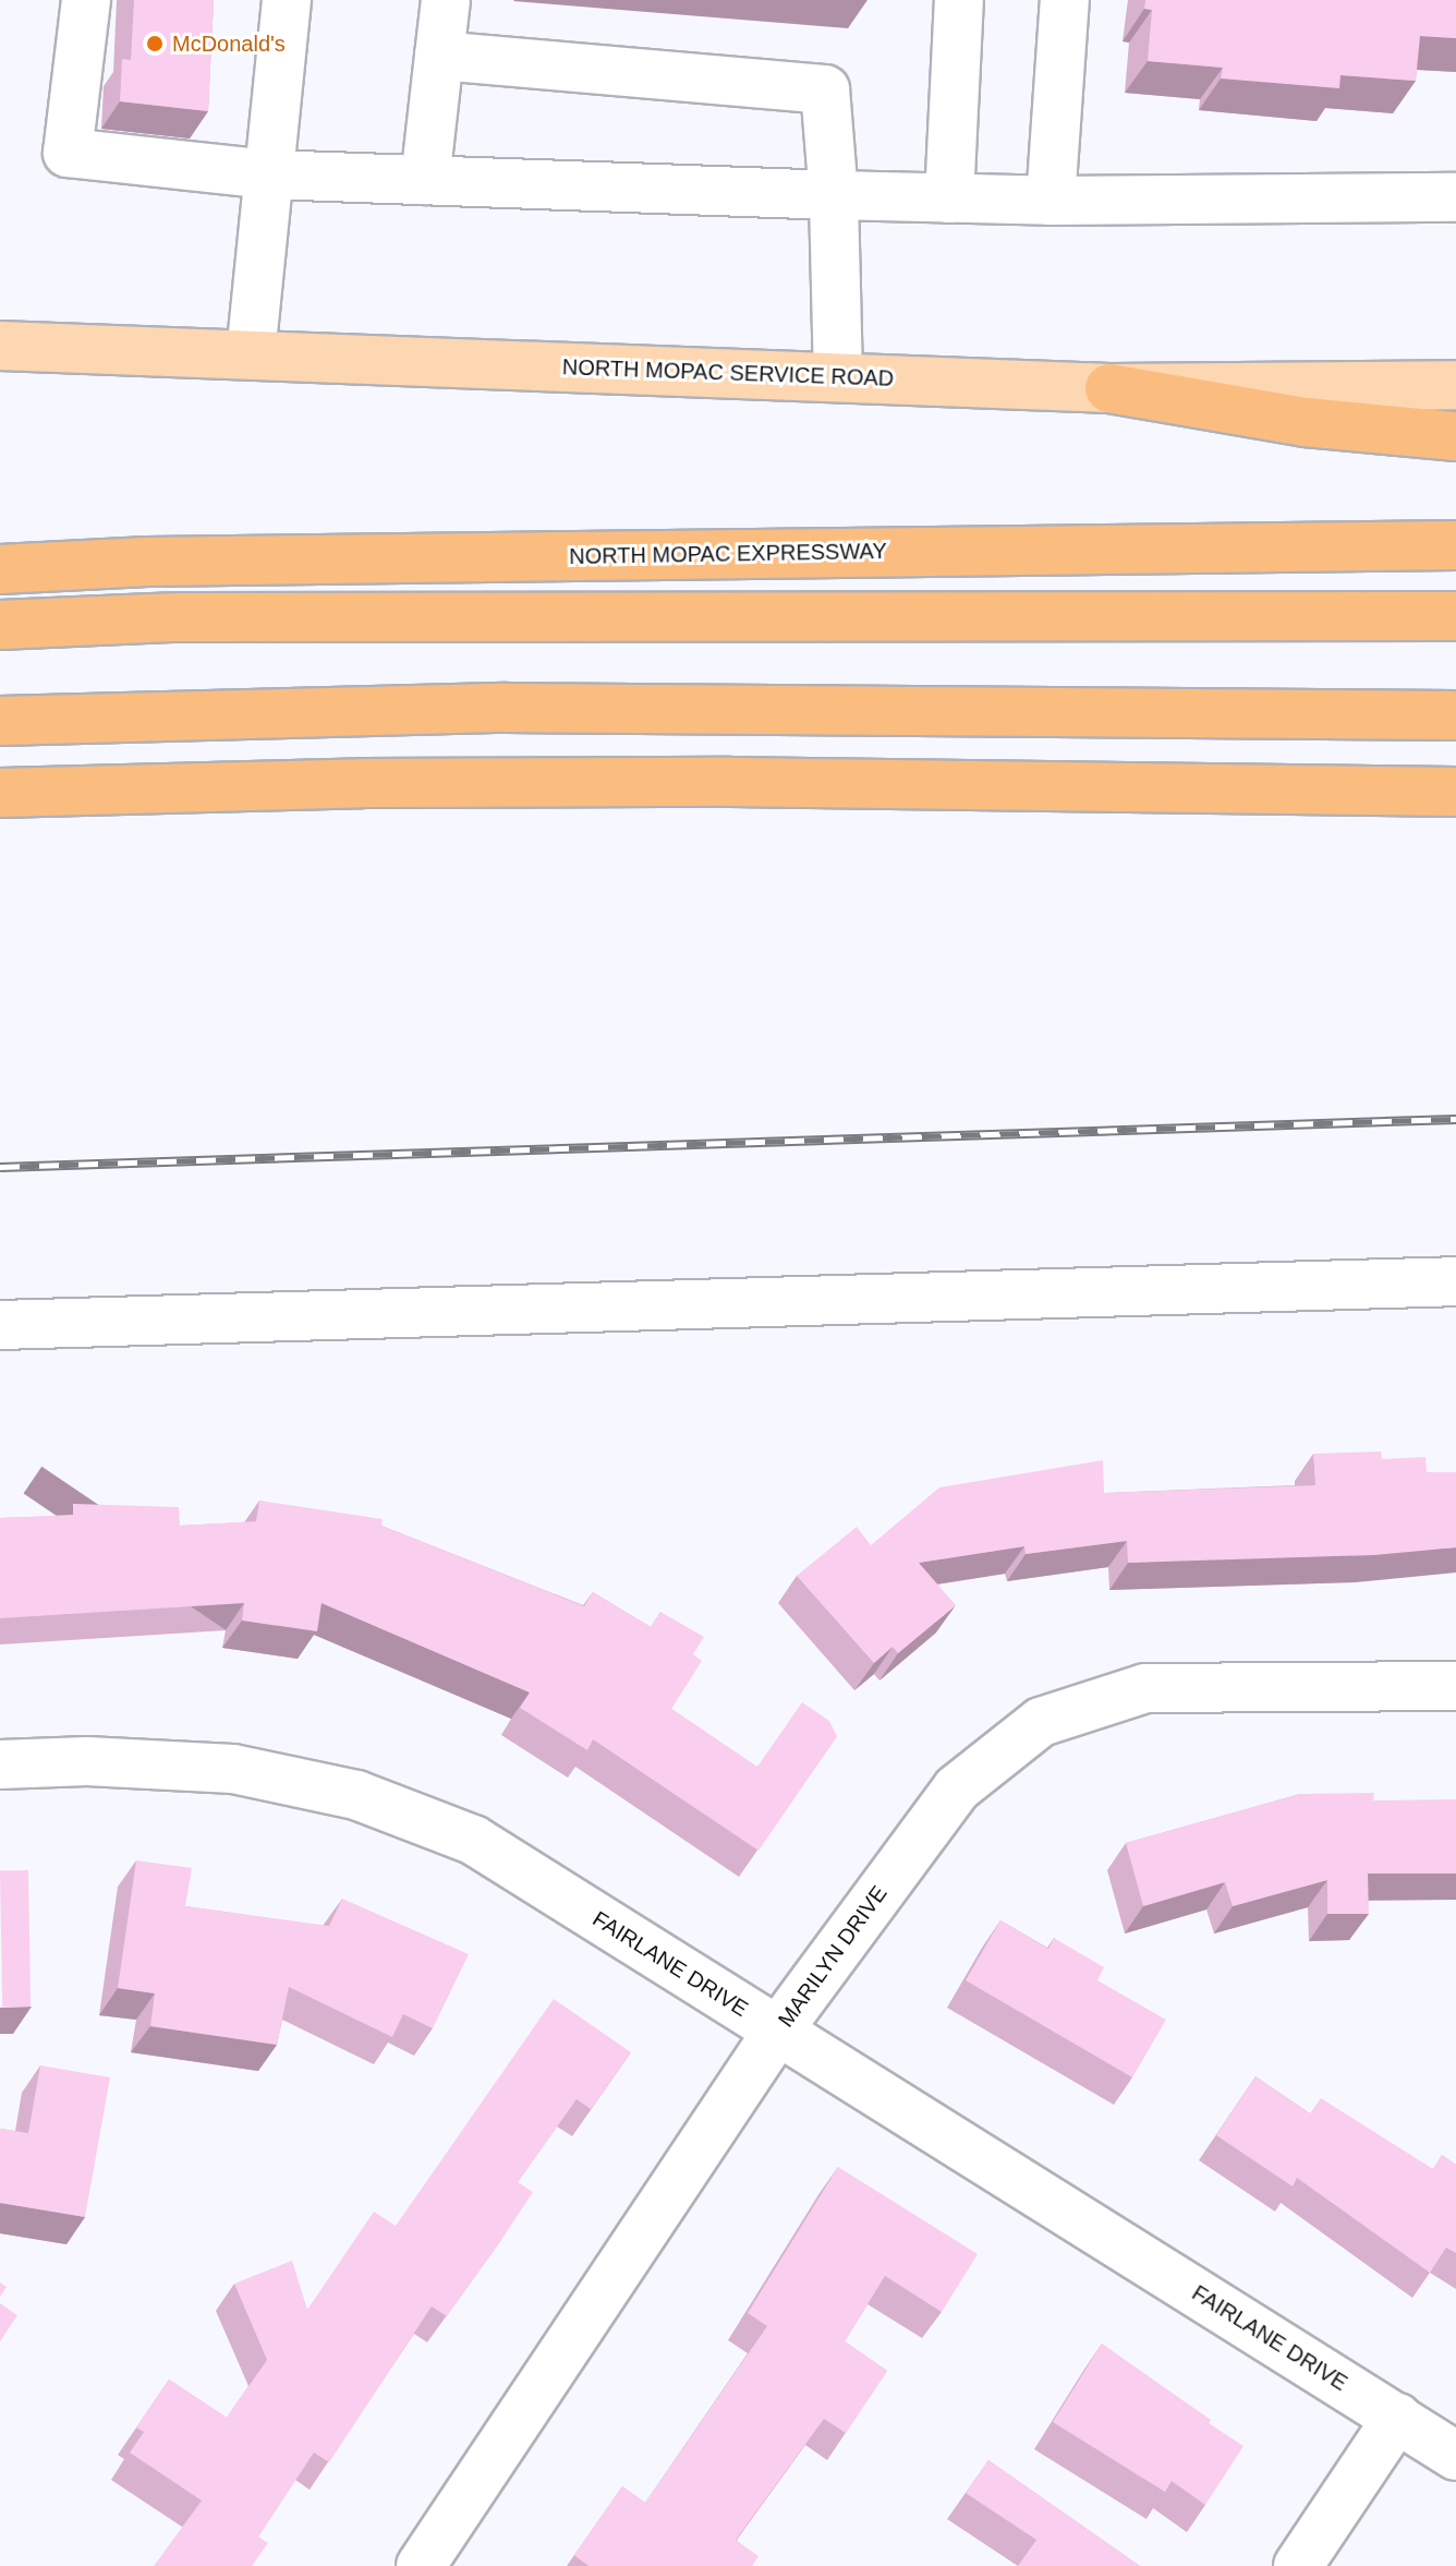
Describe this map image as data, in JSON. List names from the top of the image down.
{
  "streets": {
    "highway": ["NORTH MOPAC EXPRESSWAY"],
    "main road": ["NORTH MOPAC SERVICE ROAD"],
    "street": ["MARILYN DRIVE", "FAIRLANE DRIVE"]
  },
  "crossings": [
    ["MARILYN DRIVE", "FAIRLANE DRIVE"]
  ],
  "places": ["McDonald's"]
}
